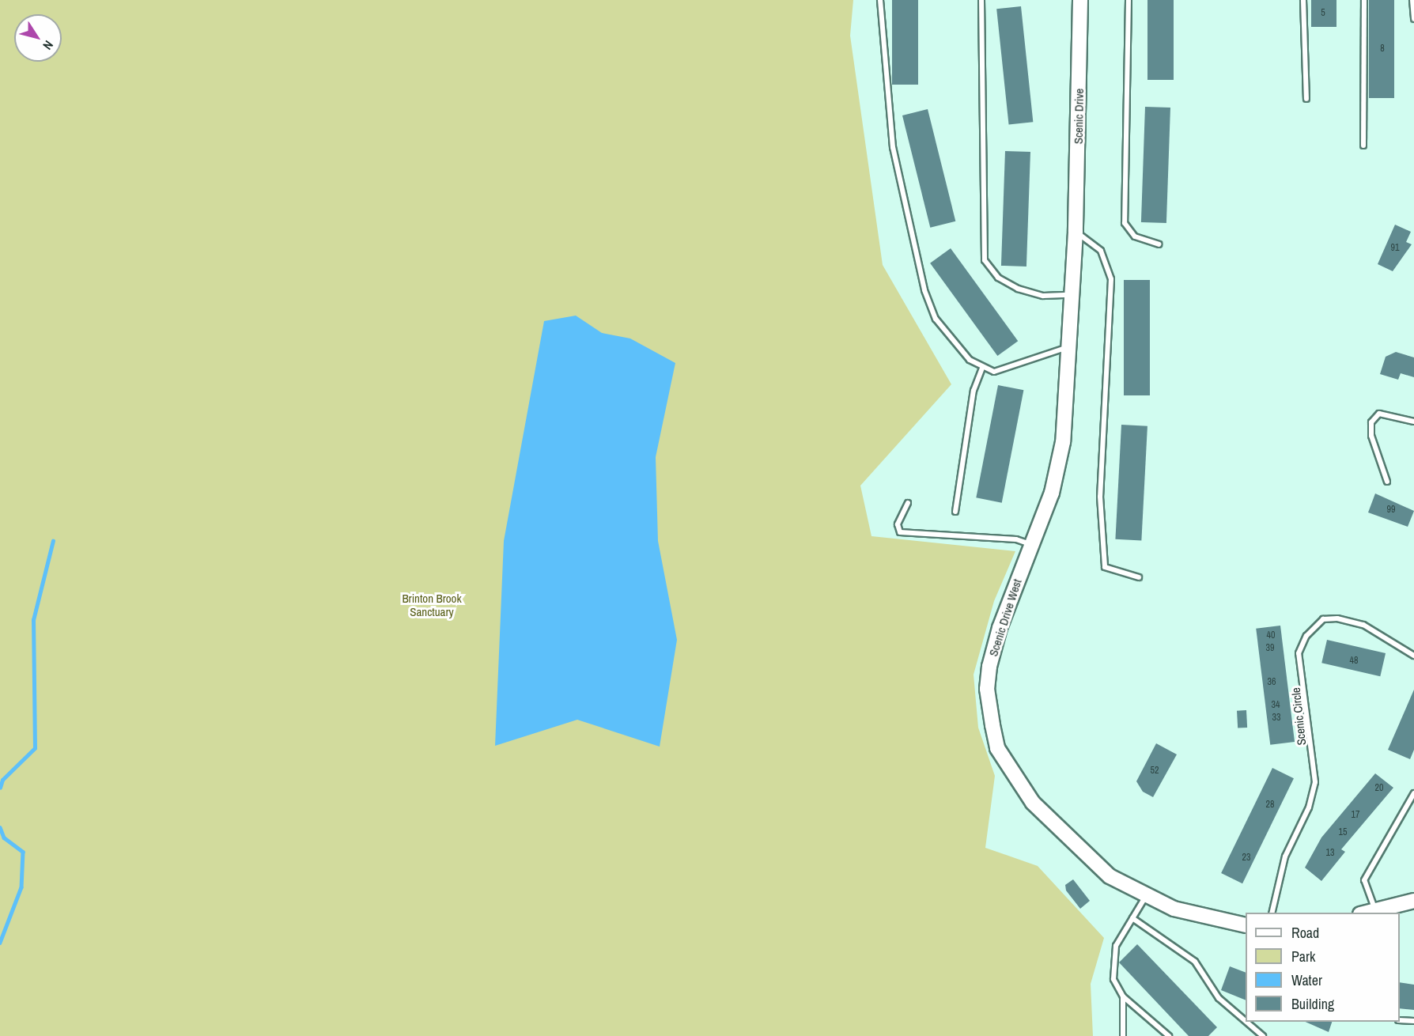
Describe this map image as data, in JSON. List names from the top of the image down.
{
  "streets": {
    "street": ["Scenic Drive", "Scenic Drive West"],
    "lane": ["Scenic Circle"]
  },
  "crossings": [
    ["Scenic Drive", "Scenic Drive West"]
  ],
  "parks": ["Brinton Brook Sanctuary"],
  "house_numbers": [
    "5",
    "8",
    "91",
    "99",
    "40",
    "39",
    "48",
    "36",
    "34",
    "33",
    "52",
    "20",
    "28",
    "17",
    "15",
    "13",
    "23"
  ],
  "legend": [
    "Road",
    "Park",
    "Water",
    "Building"
  ],
  "north": "bottom right"
}
